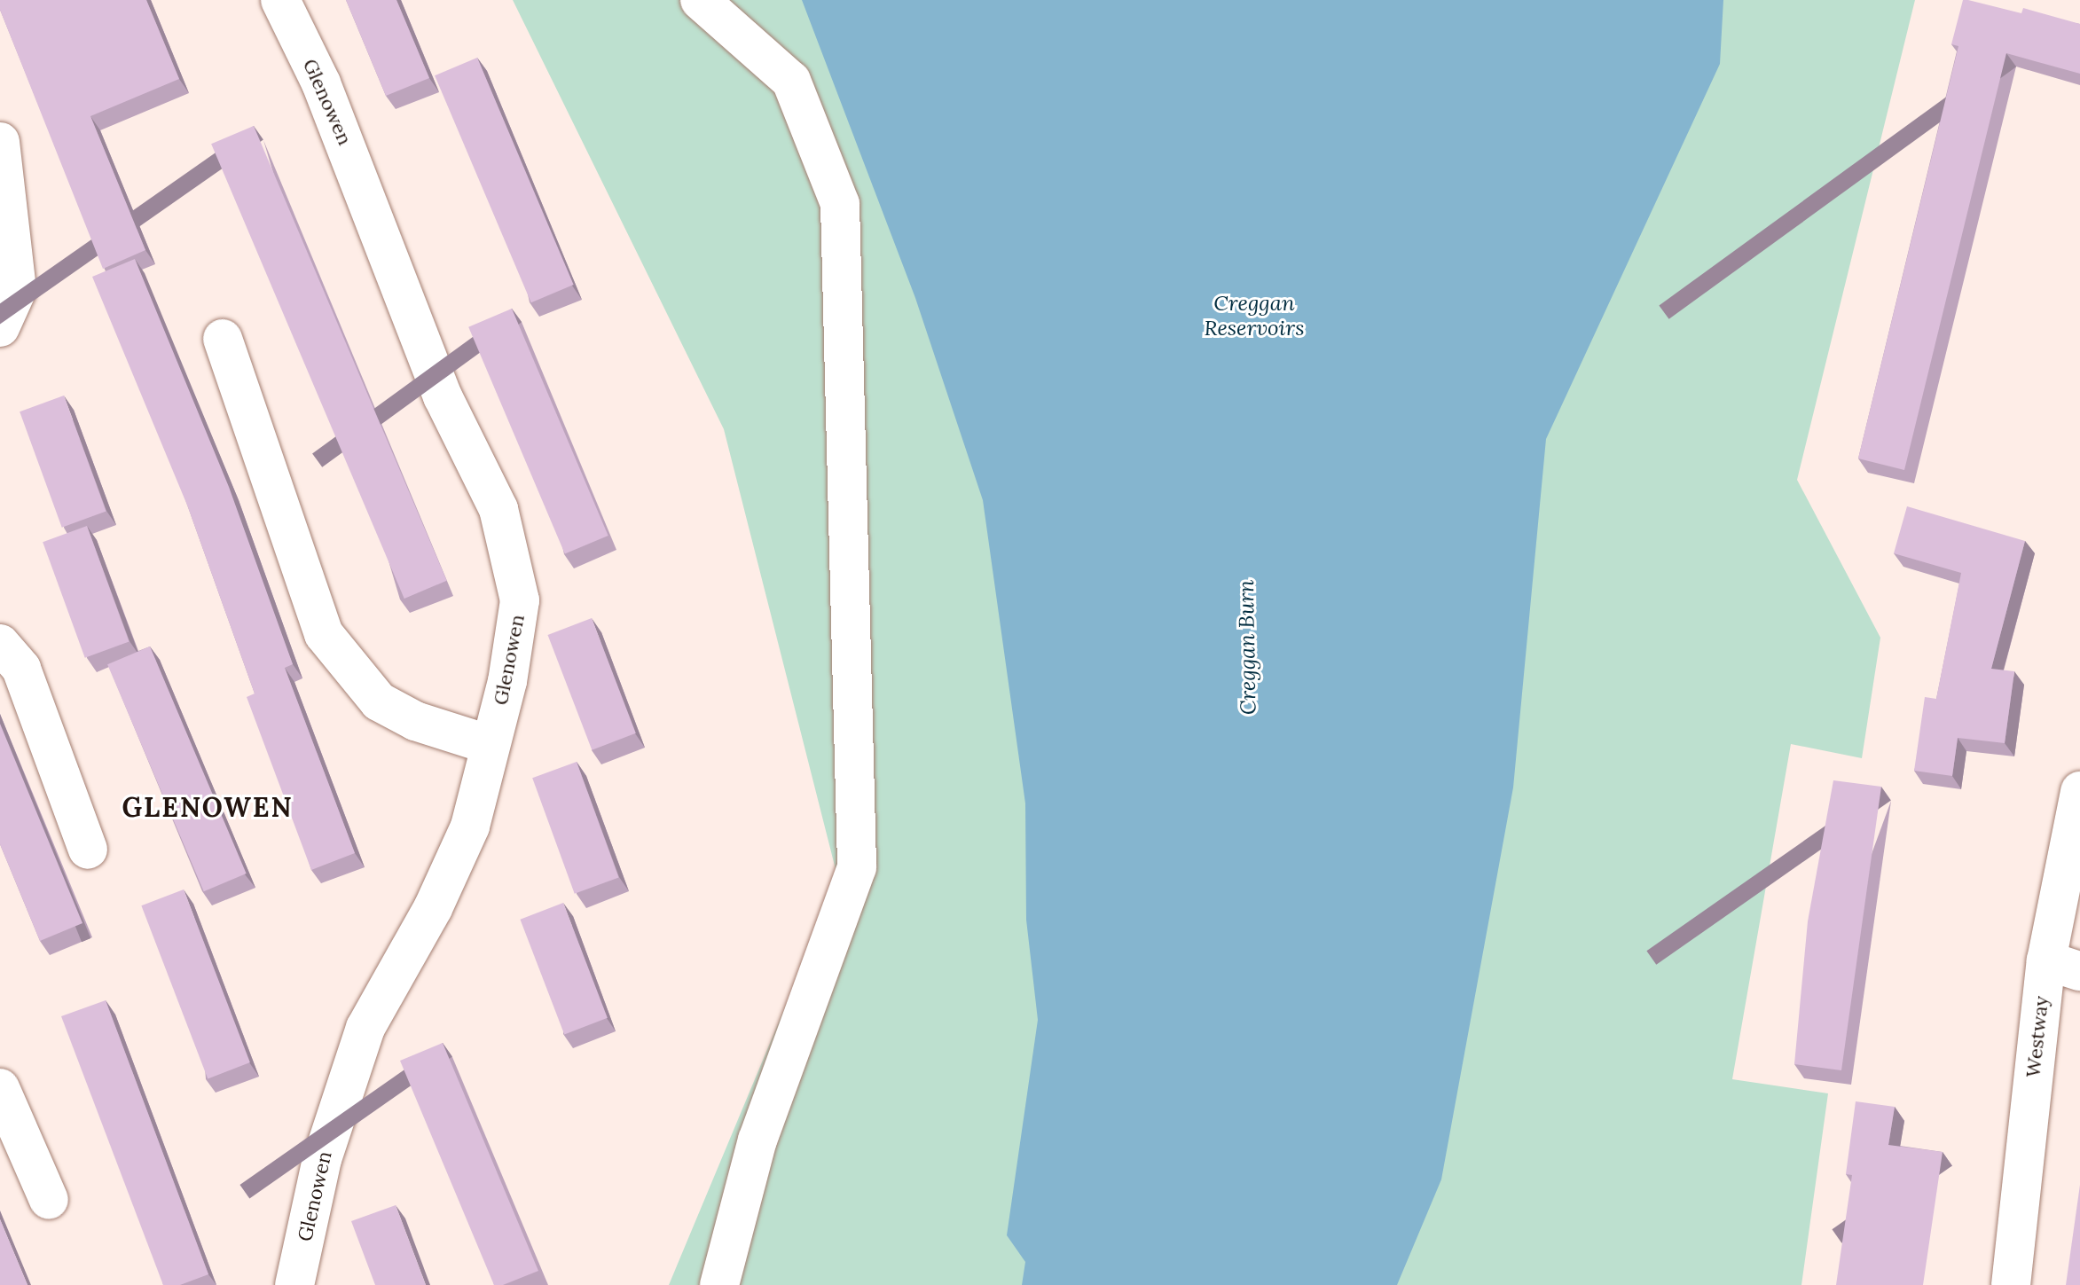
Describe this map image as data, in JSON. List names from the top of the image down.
{
  "streets": {
    "street": ["Glenowen", "Westway"]
  },
  "districts": ["GLENOWEN"],
  "water": ["Creggan Reservoirs", "Creggan Burn"]
}
